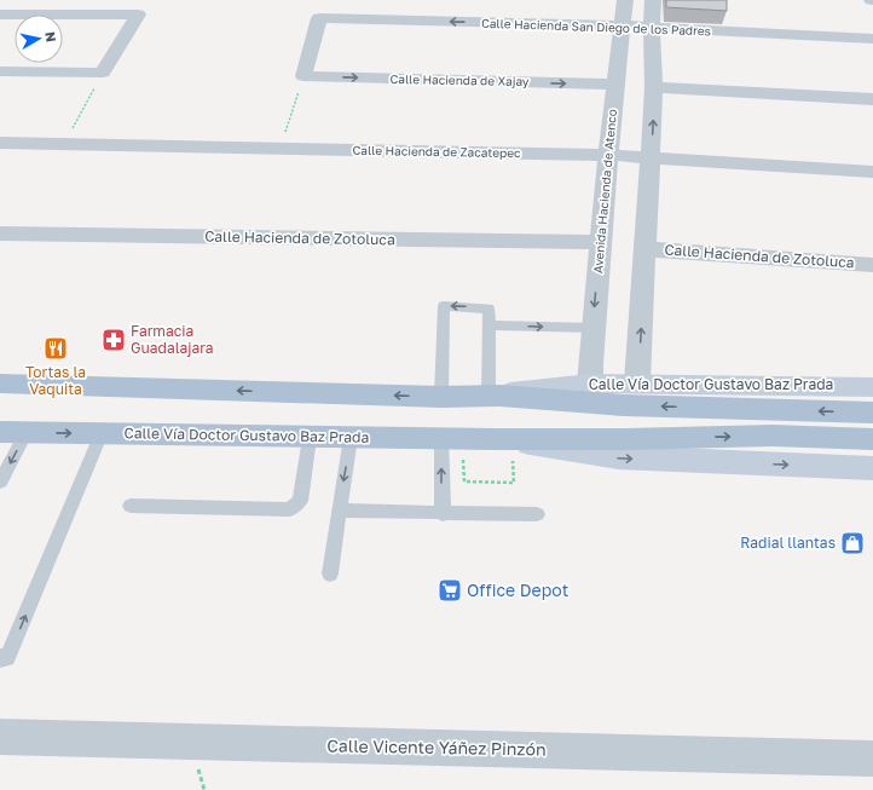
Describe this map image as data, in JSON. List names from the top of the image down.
{
  "streets": {
    "main road": ["Calle Vía Doctor Gustavo Baz Prada"],
    "street": [
      "Calle Hacienda San Diego de los Padres",
      "Calle Hacienda de Xajay",
      "Calle Hacienda de Zacatepec",
      "Avenida Hacienda de Atenco",
      "Calle Hacienda de Zotoluca",
      "Calle Vicente Yáñez Pinzón"
    ]
  },
  "crossings": [
    ["Calle Hacienda San Diego de los Padres", "Calle Hacienda de Xajay"],
    ["Calle Hacienda San Diego de los Padres", "Avenida Hacienda de Atenco"],
    ["Calle Hacienda de Xajay", "Avenida Hacienda de Atenco"],
    ["Calle Hacienda de Zacatepec", "Avenida Hacienda de Atenco"],
    ["Avenida Hacienda de Atenco", "Calle Hacienda de Zotoluca"],
    ["Avenida Hacienda de Atenco", "Calle Vía Doctor Gustavo Baz Prada"]
  ],
  "one_way": ["Calle Hacienda San Diego de los Padres", "Calle Hacienda de Xajay"],
  "places": {
    "pharmacy": ["Farmacia Guadalajara"],
    "restaurant": ["Tortas la Vaquita"],
    "shop": ["Radial llantas"],
    "supermarket": ["Office Depot"]
  },
  "north": "right"
}
